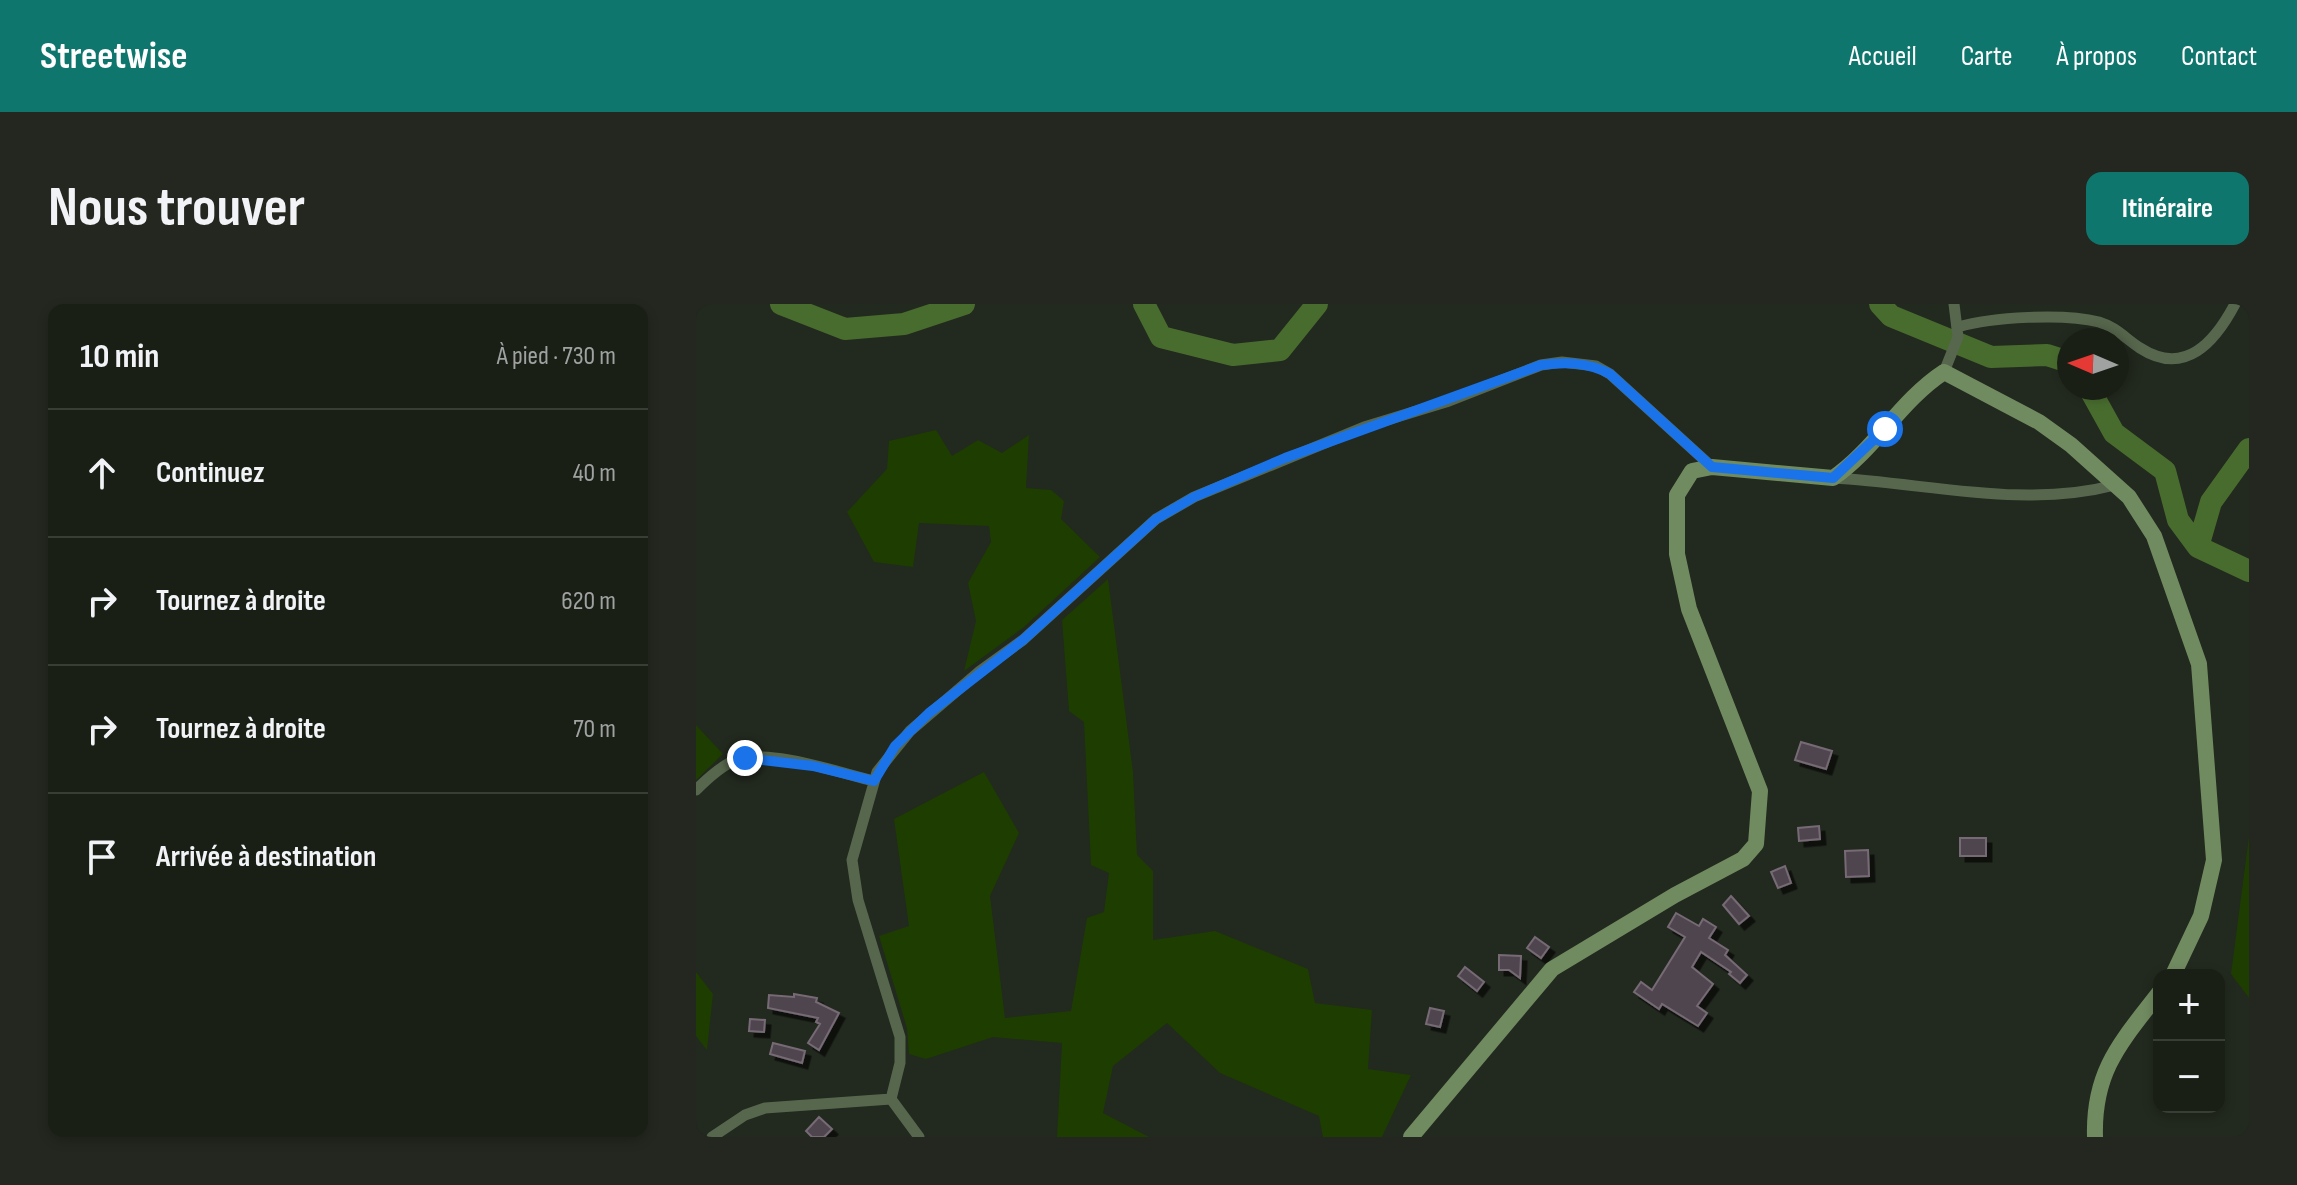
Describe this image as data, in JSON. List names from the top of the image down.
{
  "north": "left",
  "page": {
    "header": "Streetwise",
    "nav": [
      "Accueil",
      "Carte",
      "À propos",
      "Contact"
    ],
    "buttons": "Itinéraire",
    "title": "Nous trouver",
    "heading": ["10 min", "À pied · 730 m"],
    "list": [
      ["Continuez", "40 m"],
      ["Tournez à droite", "620 m"],
      ["Tournez à droite", "70 m"],
      "Arrivée à destination"
    ],
    "map_buttons": ["+", "−"]
  }
}
